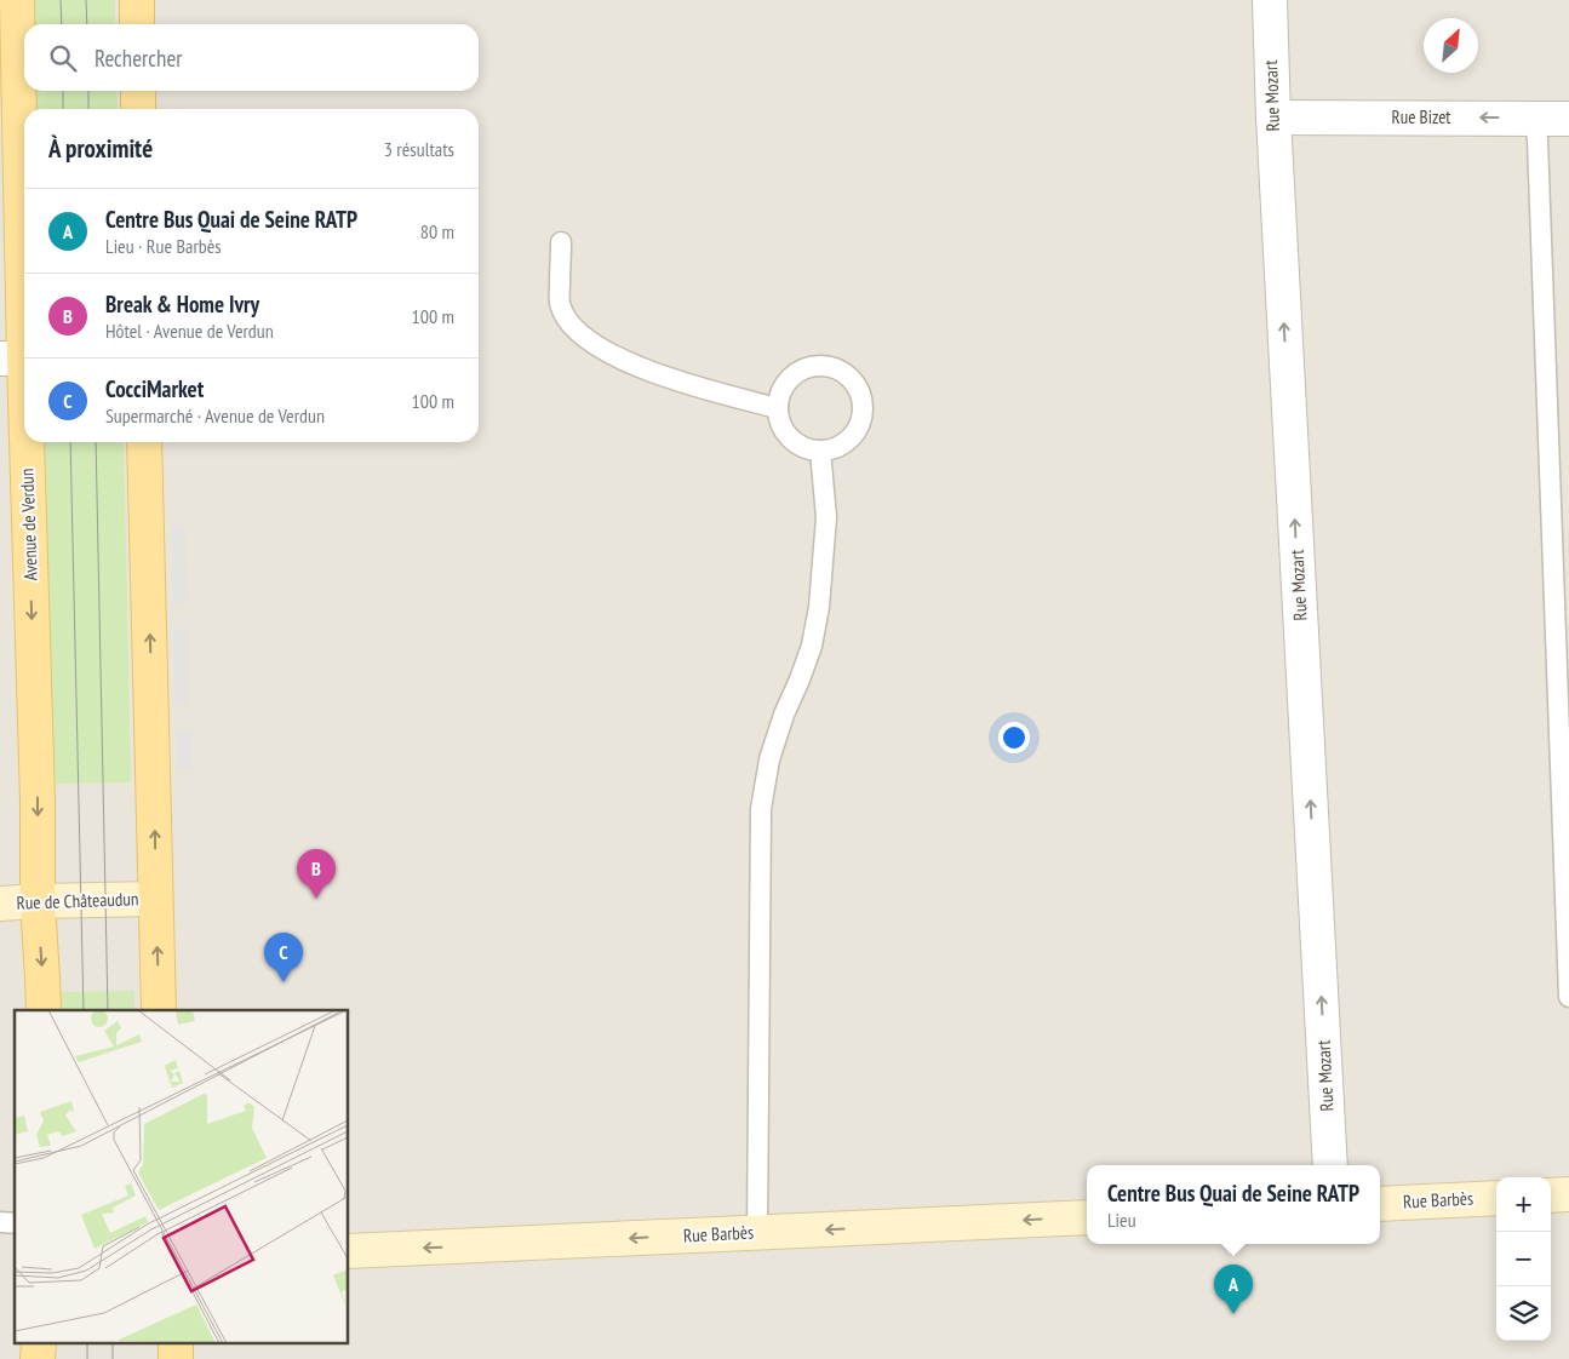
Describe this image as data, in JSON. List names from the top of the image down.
{
  "streets": {
    "main road": ["Avenue de Verdun", "Rue de Châteaudun", "Rue Barbès"],
    "street": ["Rue Mozart", "Rue Bizet"]
  },
  "crossings": [
    ["Rue Mozart", "Rue Bizet"],
    ["Avenue de Verdun", "Rue de Châteaudun"]
  ],
  "one_way": ["Rue Mozart", "Rue Bizet", "Rue Barbès"],
  "north": "top right",
  "page": {
    "search": "Rechercher",
    "heading": ["À proximité", "3 résultats"],
    "list": [
      {
        "mark": "A",
        "name": "Centre Bus Quai de Seine RATP",
        "note": "Lieu · Rue Barbès",
        "value": "80 m"
      },
      {
        "mark": "B",
        "name": "Break & Home Ivry",
        "note": "Hôtel · Avenue de Verdun",
        "value": "100 m"
      },
      {
        "mark": "C",
        "name": "CocciMarket",
        "note": "Supermarché · Avenue de Verdun",
        "value": "100 m"
      }
    ],
    "pins": ["B", "C", "A"],
    "popup": ["Centre Bus Quai de Seine RATP", "Lieu"],
    "map_buttons": ["+", "−"]
  }
}
